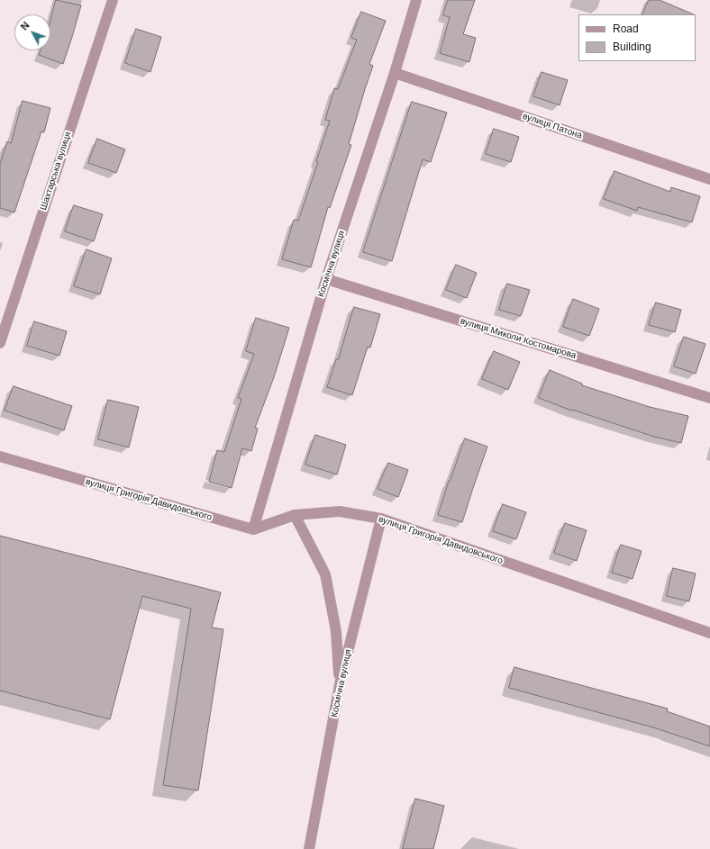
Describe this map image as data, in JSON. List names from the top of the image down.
{
  "streets": {
    "street": [
      "вулиця Патона",
      "Шахтарська вулиця",
      "Космічна вулиця",
      "вулиця Миколи Костомарова",
      "вулиця Григорія Давидовського"
    ]
  },
  "crossings": [
    ["вулиця Патона", "Космічна вулиця"],
    ["Космічна вулиця", "вулиця Миколи Костомарова"],
    ["Космічна вулиця", "вулиця Григорія Давидовського"]
  ],
  "legend": ["Road", "Building"],
  "north": "top left"
}
